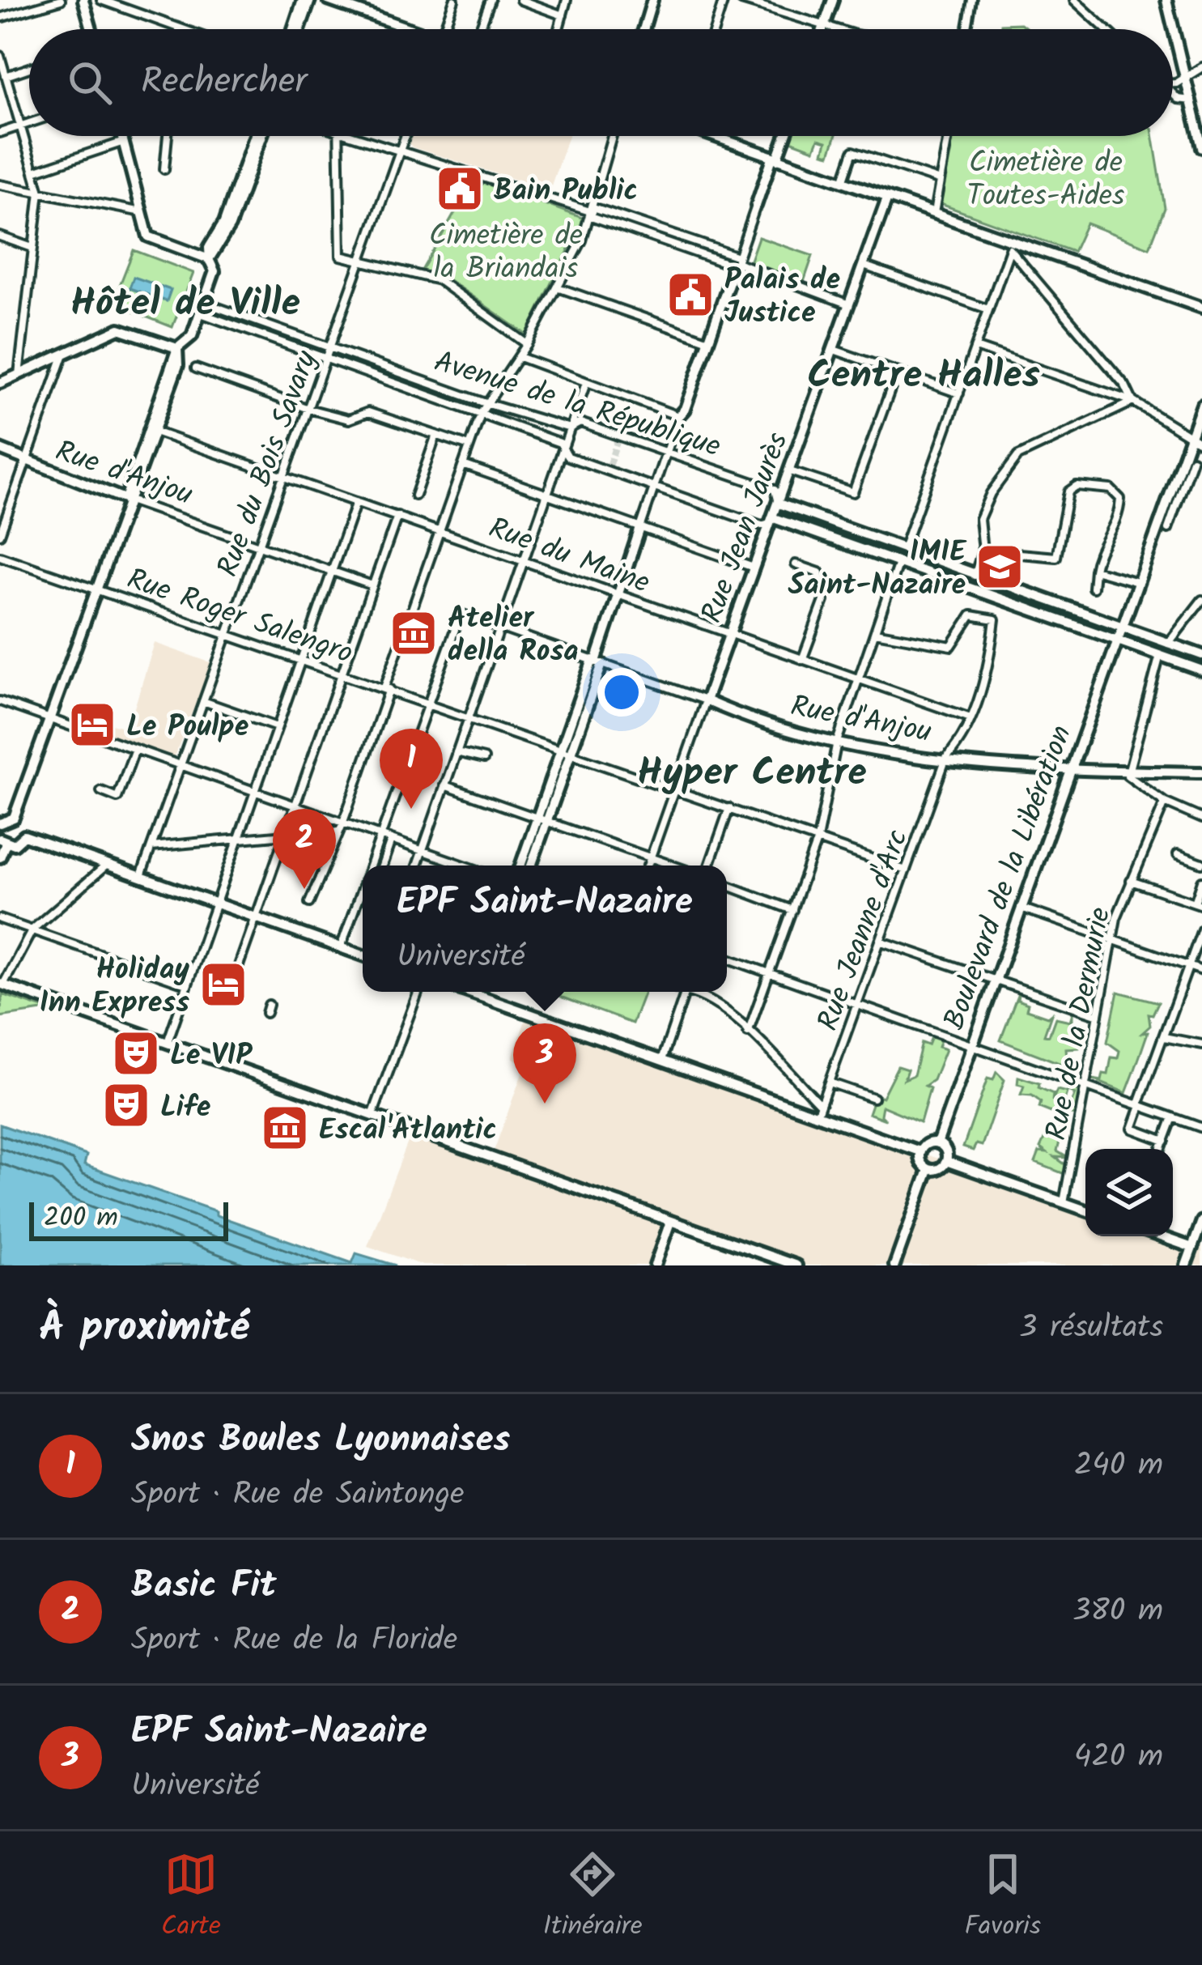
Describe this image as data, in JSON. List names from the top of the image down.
{
  "streets": {
    "street": [
      "Avenue de la République",
      "Rue du Bois Savary",
      "Rue d'Anjou",
      "Rue Jean Jaurès",
      "Rue du Maine",
      "Rue Roger Salengro",
      "Boulevard de la Libération",
      "Rue Jeanne d'Arc",
      "Rue de la Dermurie"
    ]
  },
  "crossings": [
    ["Avenue de la République", "Rue du Bois Savary"],
    ["Avenue de la République", "Rue Jean Jaurès"],
    ["Avenue de la République", "Boulevard de la Libération"],
    ["Rue du Bois Savary", "Rue d'Anjou"],
    ["Rue du Bois Savary", "Rue du Maine"],
    ["Rue du Bois Savary", "Rue Roger Salengro"],
    ["Rue d'Anjou", "Rue Jean Jaurès"],
    ["Rue d'Anjou", "Rue Roger Salengro"],
    ["Rue d'Anjou", "Boulevard de la Libération"],
    ["Rue d'Anjou", "Rue Jeanne d'Arc"],
    ["Rue Jean Jaurès", "Rue du Maine"],
    ["Rue Jean Jaurès", "Rue Roger Salengro"],
    ["Rue du Maine", "Rue Jeanne d'Arc"],
    ["Rue Roger Salengro", "Rue Jeanne d'Arc"]
  ],
  "districts": ["Hôtel de Ville", "Centre Halles", "Hyper Centre"],
  "parks": ["Cimetière de Toutes-Aides", "Cimetière de la Briandais"],
  "places": {
    "public building": ["Bain Public", "Palais de Justice"],
    "school or university": ["IMIE Saint-Nazaire"],
    "museum": ["Atelier della Rosa", "Escal'Atlantic"],
    "hotel": ["Le Poulpe", "Holiday Inn Express"],
    "theatre": ["Le VIP", "Life"]
  },
  "scale_bar": "200 m",
  "page": {
    "search": "Rechercher",
    "pins": ["1", "2", "3"],
    "popup": ["EPF Saint-Nazaire", "Université"],
    "scale": "200 m",
    "heading": ["À proximité", "3 résultats"],
    "list": [
      {
        "mark": "1",
        "name": "Snos Boules Lyonnaises",
        "note": "Sport · Rue de Saintonge",
        "value": "240 m"
      },
      {
        "mark": "2",
        "name": "Basic Fit",
        "note": "Sport · Rue de la Floride",
        "value": "380 m"
      },
      {
        "mark": "3",
        "name": "EPF Saint-Nazaire",
        "note": "Université",
        "value": "420 m"
      }
    ],
    "nav": ["Carte", "Itinéraire", "Favoris"]
  }
}
